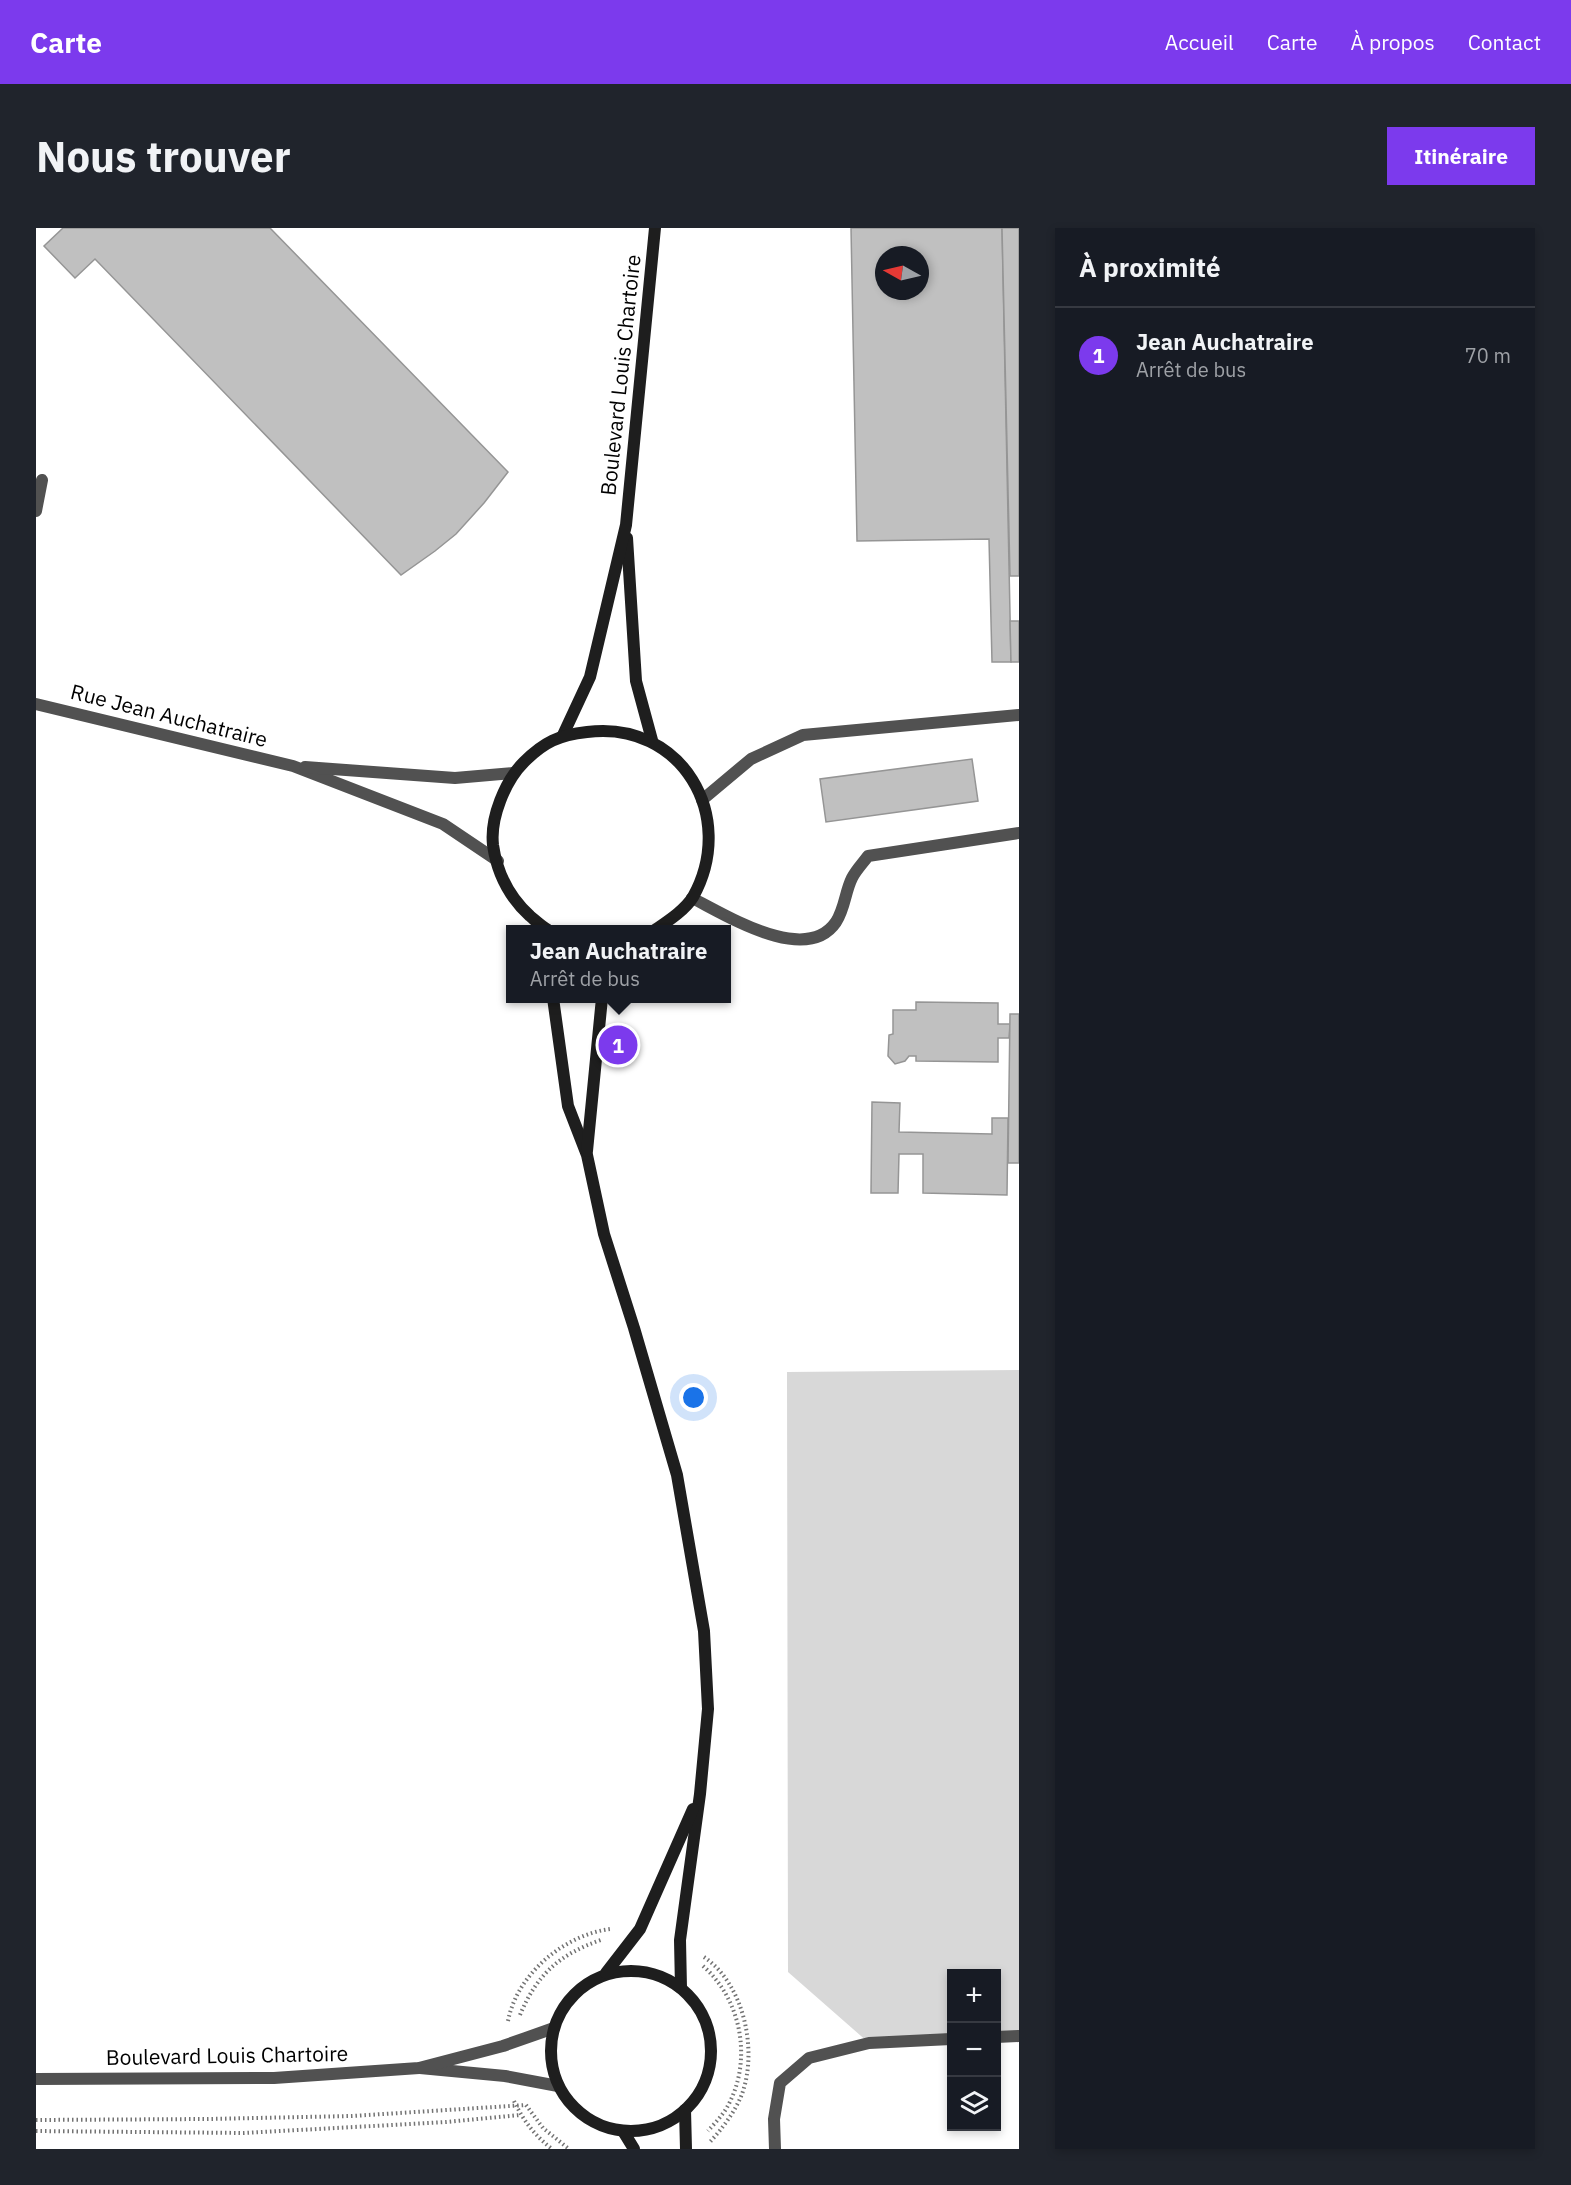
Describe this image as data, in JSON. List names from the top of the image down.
{
  "streets": {
    "main road": ["Boulevard Louis Chartoire"],
    "street": ["Rue Jean Auchatraire"]
  },
  "north": "left",
  "page": {
    "header": "Carte",
    "nav": [
      "Accueil",
      "Carte",
      "À propos",
      "Contact"
    ],
    "buttons": "Itinéraire",
    "title": "Nous trouver",
    "heading": "À proximité",
    "list": [
      {
        "mark": "1",
        "name": "Jean Auchatraire",
        "note": "Arrêt de bus",
        "value": "70 m"
      }
    ],
    "popup": ["Jean Auchatraire", "Arrêt de bus"],
    "pins": "1",
    "map_buttons": ["+", "−"]
  }
}
